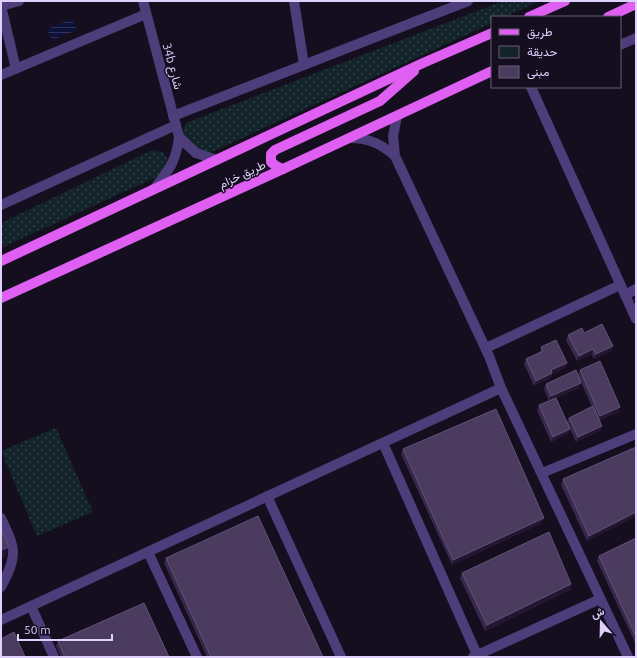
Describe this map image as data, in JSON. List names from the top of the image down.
{
  "streets": {
    "main road": ["طريق خزام"],
    "street": ["34b شارع"]
  },
  "crossings": [
    ["34b شارع", "طريق خزام"]
  ],
  "legend": ["طريق", "حديقة", "مبنى"],
  "scale_bar": "50 m",
  "north": "top"
}
